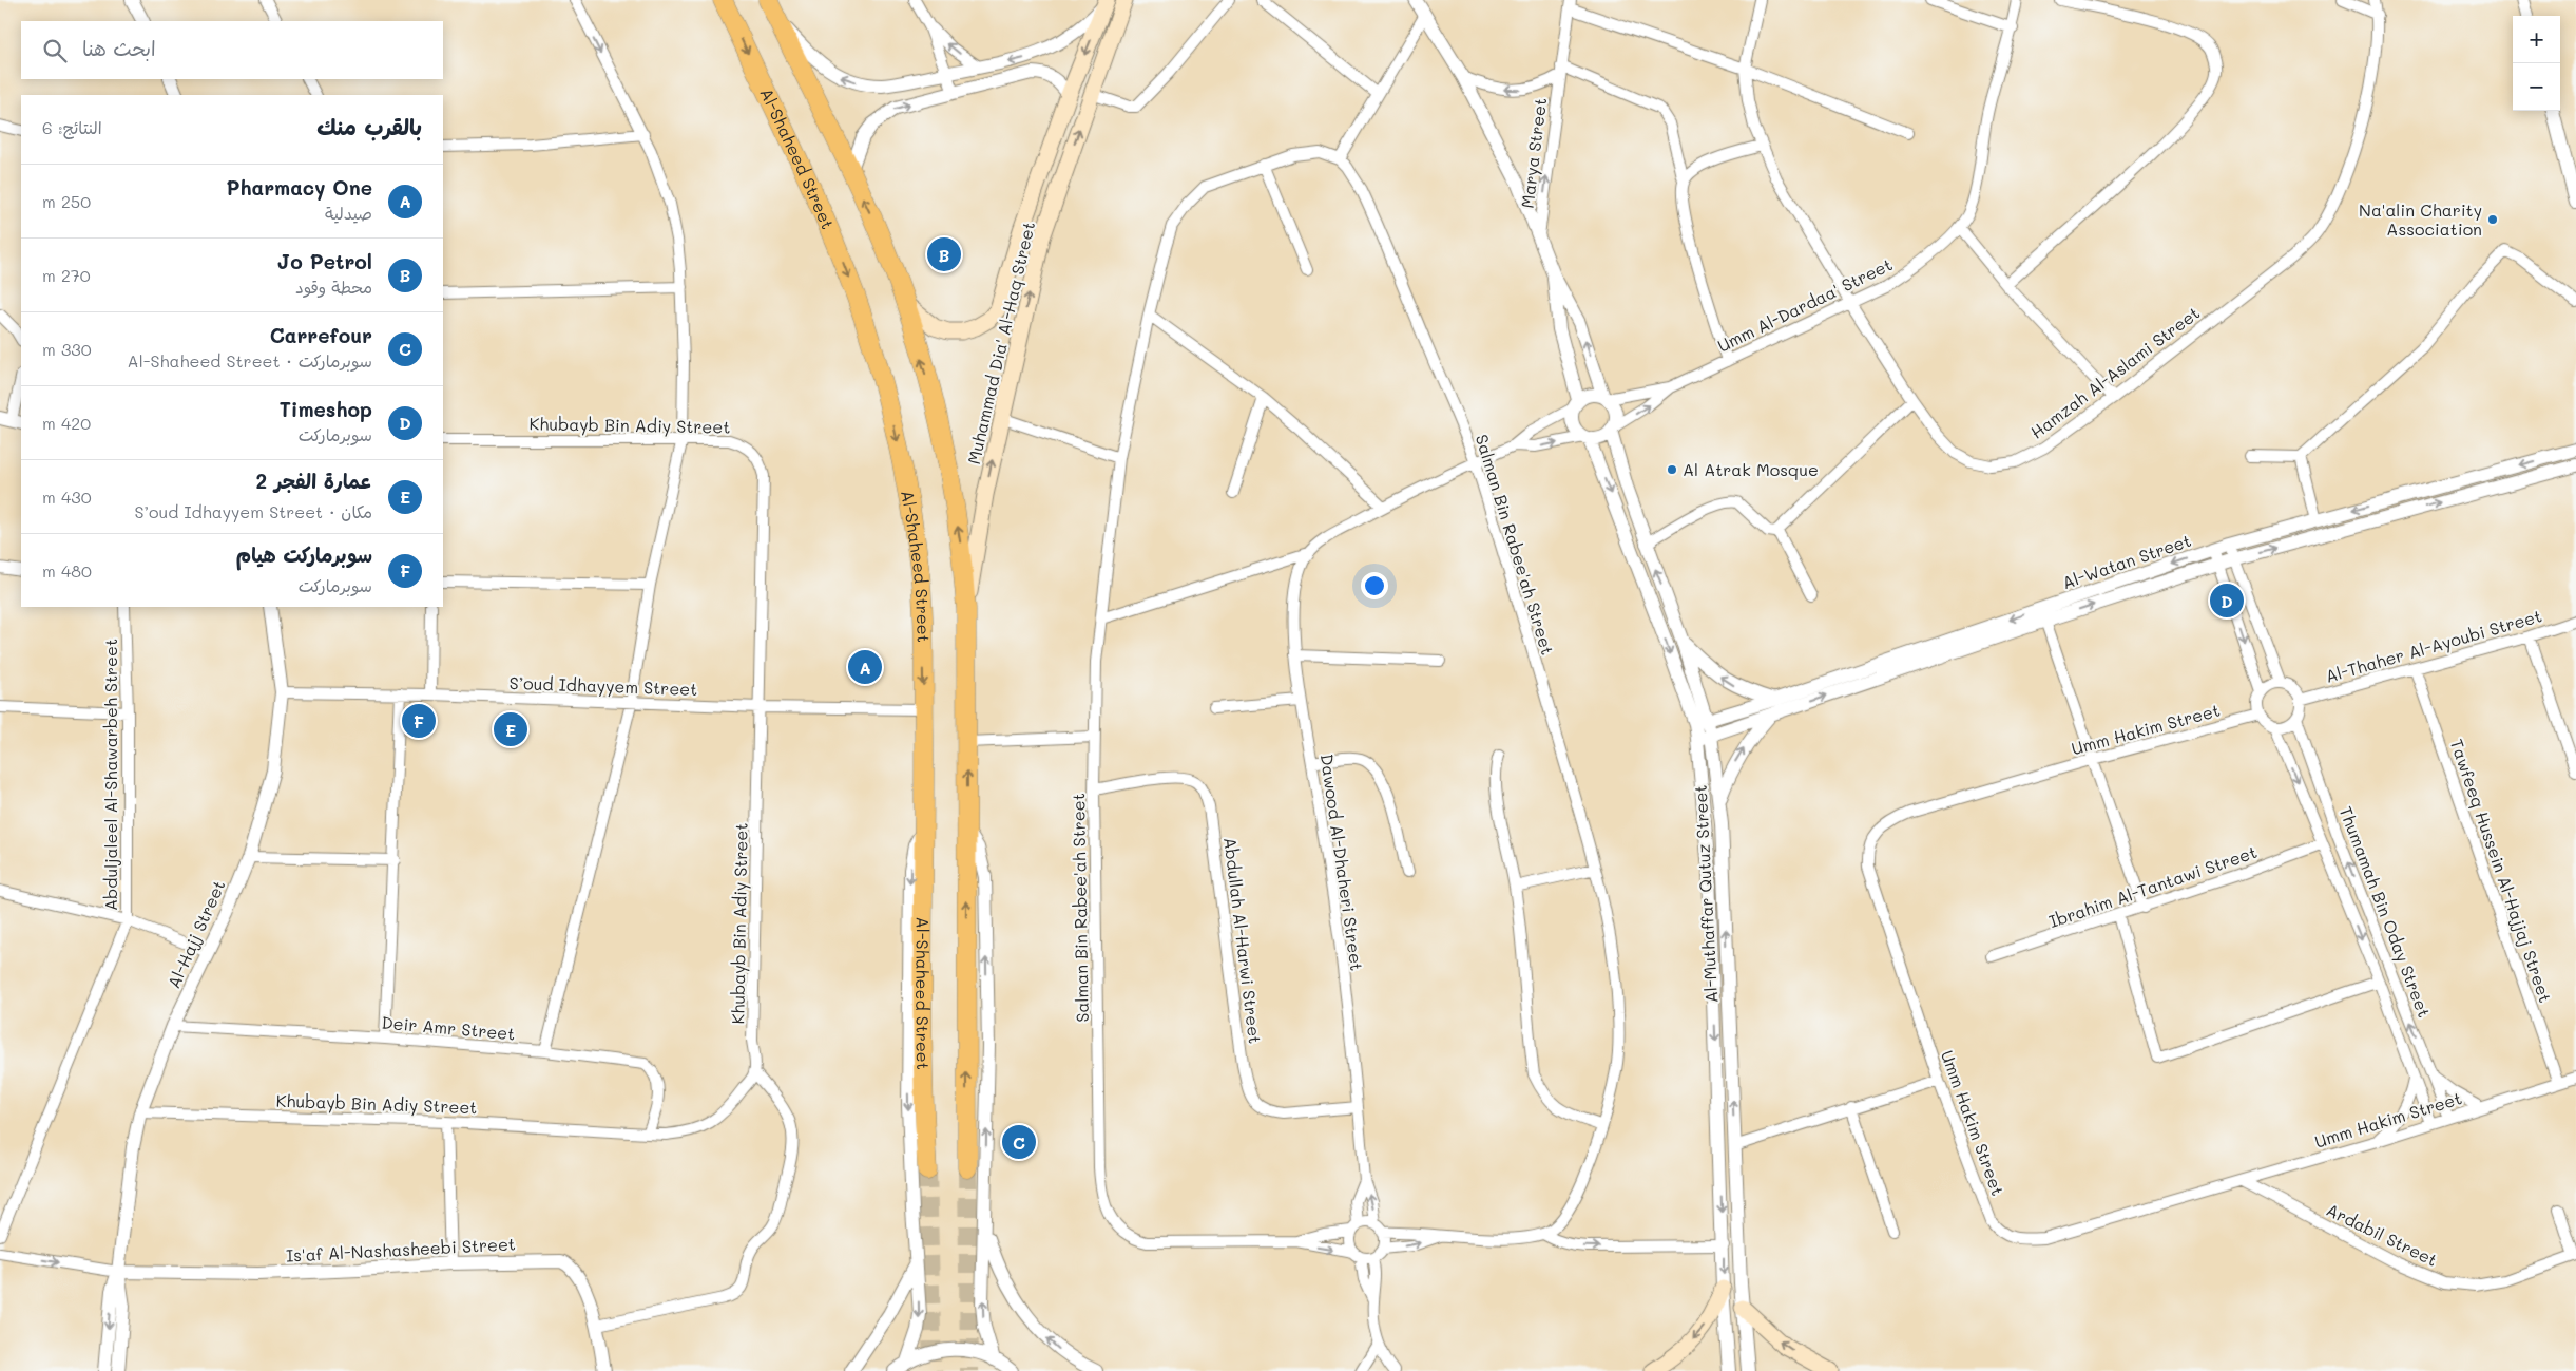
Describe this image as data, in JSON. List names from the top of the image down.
{
  "streets": {
    "highway": ["Al-Shaheed Street"],
    "main road": ["Muhammad Dia' Al-Haq Street"],
    "street": [
      "Marya Street",
      "Umm Al-Dardaa' Street",
      "Hamzah Al-Aslami Street",
      "Khubayb Bin Adiy Street",
      "Salman Bin Rabee'ah Street",
      "Al-Watan Street",
      "Al-Thaher Al-Ayoubi Street",
      "S’oud Idhayyem Street",
      "Umm Hakim Street",
      "Abduljaleel Al-Shawarbeh Street",
      "Dawood Al-Dhaheri Street",
      "Tawfeeq Hussein Al-Hajjaj Street",
      "Ibrahim Al-Tantawi Street",
      "Al-Muthaffar Qutuz Street",
      "Thumamah Bin Oday Street",
      "Al-Hajj Street",
      "Abdullah Al-Harwi Street",
      "Deir Amr Street",
      "Ardabil Street",
      "Is'af Al-Nashasheebi Street"
    ]
  },
  "crossings": [
    ["Al-Shaheed Street", "S’oud Idhayyem Street"],
    ["Umm Al-Dardaa' Street", "Hamzah Al-Aslami Street"],
    ["Umm Al-Dardaa' Street", "Al-Muthaffar Qutuz Street"],
    ["Khubayb Bin Adiy Street", "S’oud Idhayyem Street"],
    ["Khubayb Bin Adiy Street", "Al-Hajj Street"],
    ["Khubayb Bin Adiy Street", "Deir Amr Street"],
    ["Salman Bin Rabee'ah Street", "Dawood Al-Dhaheri Street"],
    ["Salman Bin Rabee'ah Street", "Abdullah Al-Harwi Street"],
    ["Al-Watan Street", "Al-Muthaffar Qutuz Street"],
    ["Al-Thaher Al-Ayoubi Street", "Umm Hakim Street"],
    ["Al-Thaher Al-Ayoubi Street", "Tawfeeq Hussein Al-Hajjaj Street"],
    ["Al-Thaher Al-Ayoubi Street", "Thumamah Bin Oday Street"],
    ["S’oud Idhayyem Street", "Al-Hajj Street"],
    ["Umm Hakim Street", "Tawfeeq Hussein Al-Hajjaj Street"],
    ["Umm Hakim Street", "Thumamah Bin Oday Street"],
    ["Umm Hakim Street", "Ardabil Street"],
    ["Dawood Al-Dhaheri Street", "Abdullah Al-Harwi Street"],
    ["Ibrahim Al-Tantawi Street", "Thumamah Bin Oday Street"],
    ["Al-Hajj Street", "Deir Amr Street"],
    ["Al-Hajj Street", "Is'af Al-Nashasheebi Street"]
  ],
  "places": ["Na'alin Charity Association", "Al Atrak Mosque"],
  "page": {
    "map_buttons": ["+", "−"],
    "search": "ابحث هنا",
    "heading": ["بالقرب منك", "النتائج: 6"],
    "list": [
      {
        "mark": "A",
        "name": "Pharmacy One",
        "note": "صيدلية",
        "value": "250 m"
      },
      {
        "mark": "B",
        "name": "Jo Petrol",
        "note": "محطة وقود",
        "value": "270 m"
      },
      {
        "mark": "C",
        "name": "Carrefour",
        "note": "سوبرماركت · Al-Shaheed Street",
        "value": "330 m"
      },
      {
        "mark": "D",
        "name": "Timeshop",
        "note": "سوبرماركت",
        "value": "420 m"
      },
      {
        "mark": "E",
        "name": "عمارة الفجر 2",
        "note": "مكان · S’oud Idhayyem Street",
        "value": "430 m"
      },
      {
        "mark": "F",
        "name": "سوبرماركت هيام",
        "note": "سوبرماركت",
        "value": "480 m"
      }
    ],
    "pins": [
      "B",
      "D",
      "A",
      "F",
      "E",
      "C"
    ]
  }
}
